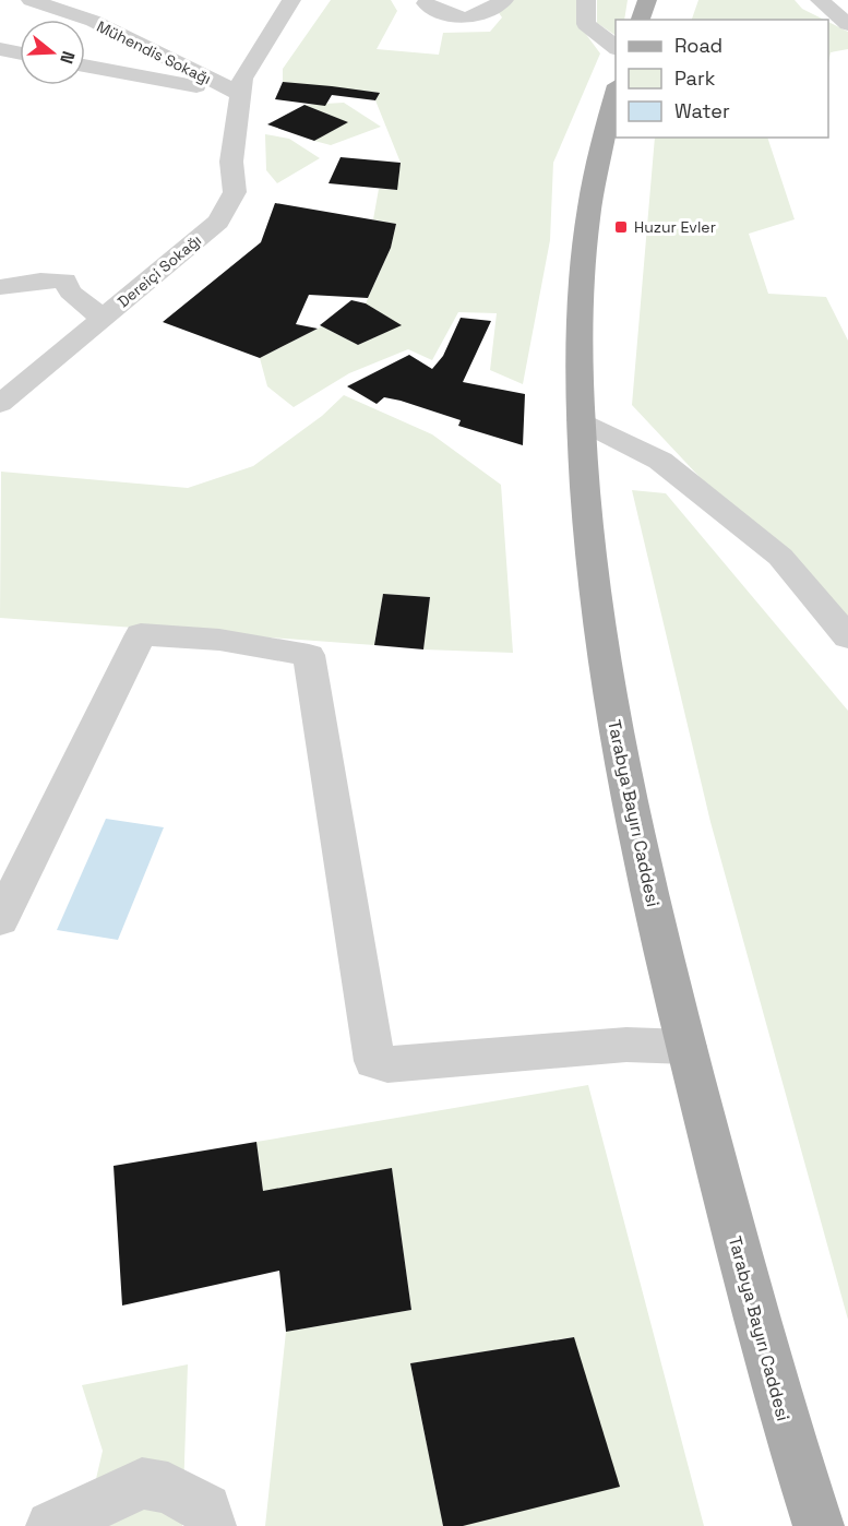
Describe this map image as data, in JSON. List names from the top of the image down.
{
  "streets": {
    "main road": ["Tarabya Bayırı Caddesi"],
    "street": ["Mühendis Sokağı", "Dereiçi Sokağı"]
  },
  "crossings": [
    ["Mühendis Sokağı", "Dereiçi Sokağı"]
  ],
  "places": {
    "transit": ["Huzur Evler"]
  },
  "legend": ["Road", "Park", "Water"],
  "north": "right"
}
